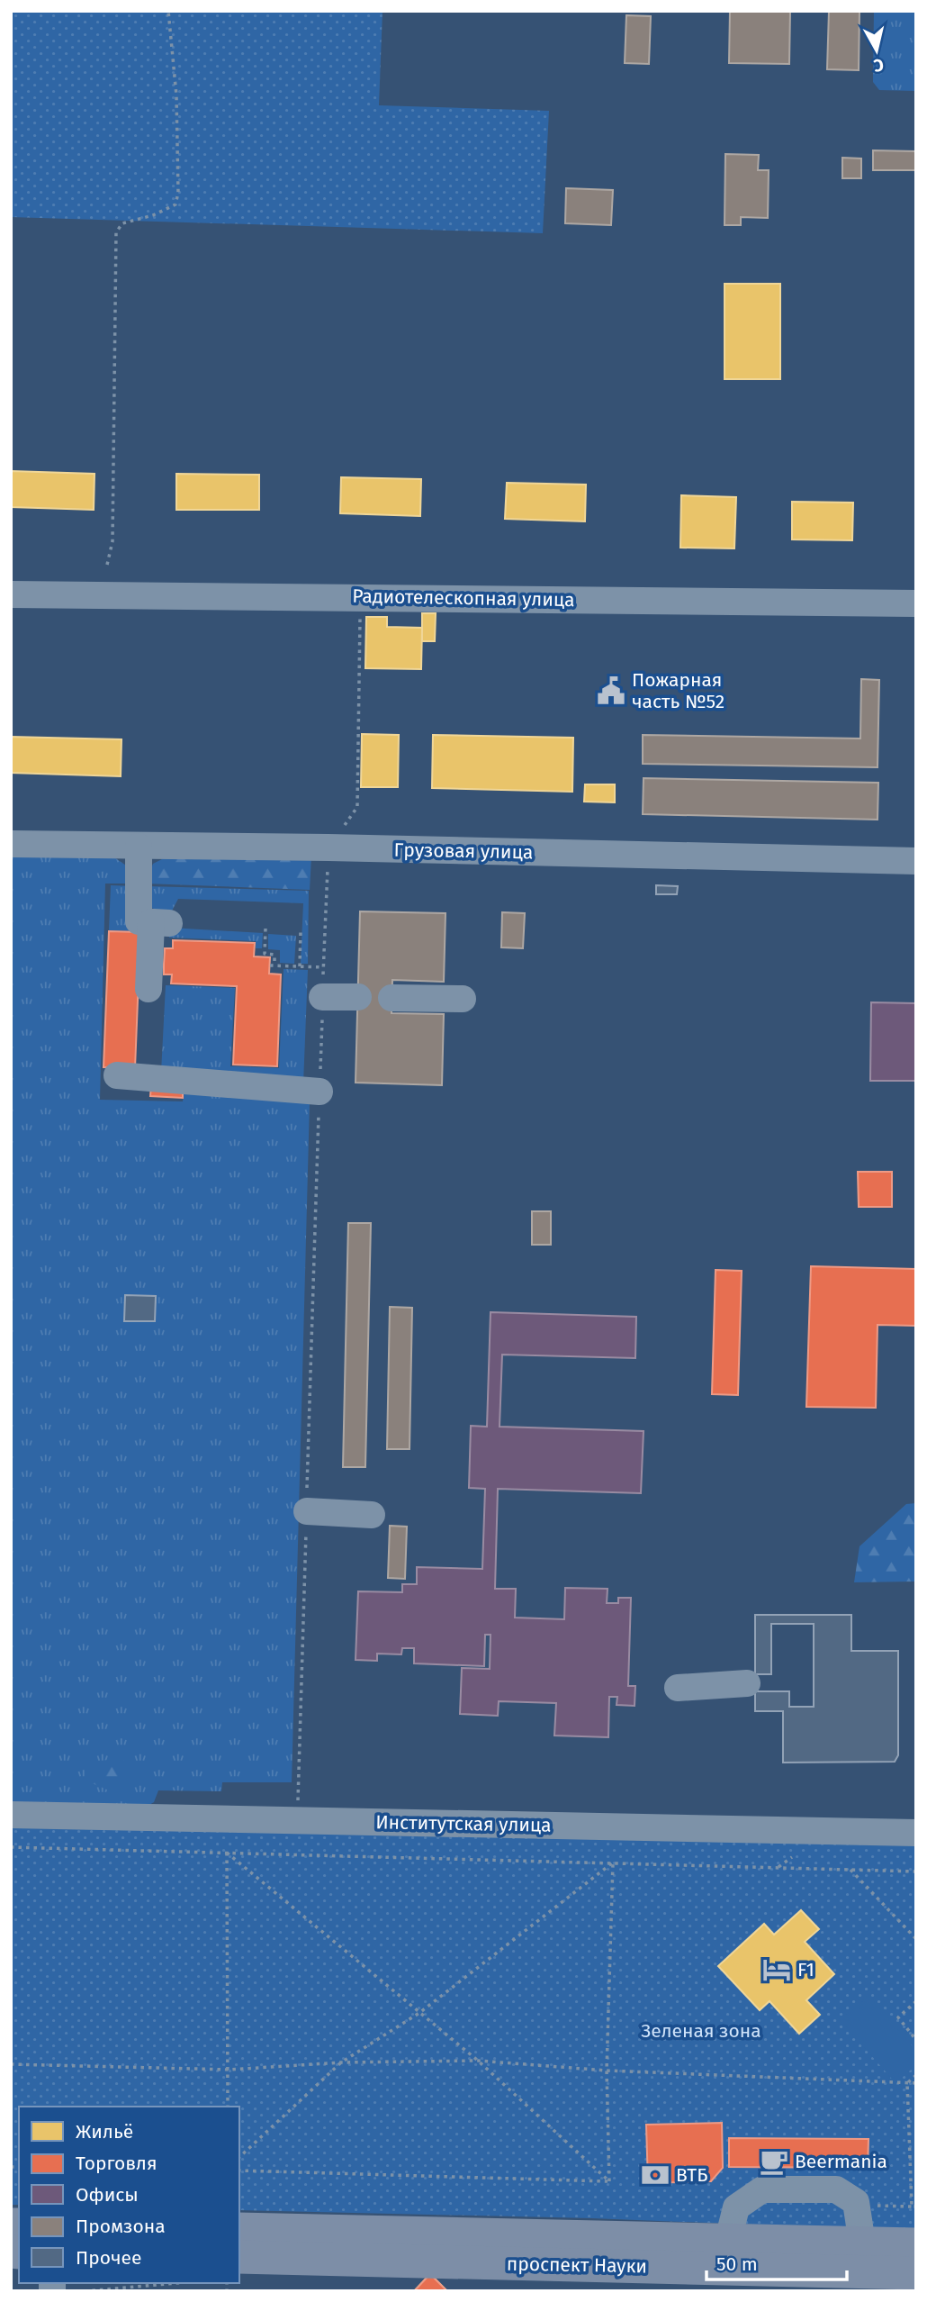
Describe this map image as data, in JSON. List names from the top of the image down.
{
  "streets": {
    "main road": ["проспект Науки"],
    "street": ["Радиотелескопная улица", "Грузовая улица", "Институтская улица"]
  },
  "parks": ["Зеленая зона"],
  "places": {
    "public building": ["Пожарная часть №52"],
    "hotel": ["F1"],
    "cafe": ["Beermania"],
    "bank": ["ВТБ"]
  },
  "legend": [
    "Жильё",
    "Торговля",
    "Офисы",
    "Промзона",
    "Прочее"
  ],
  "scale_bar": "50 m",
  "north": "bottom"
}
